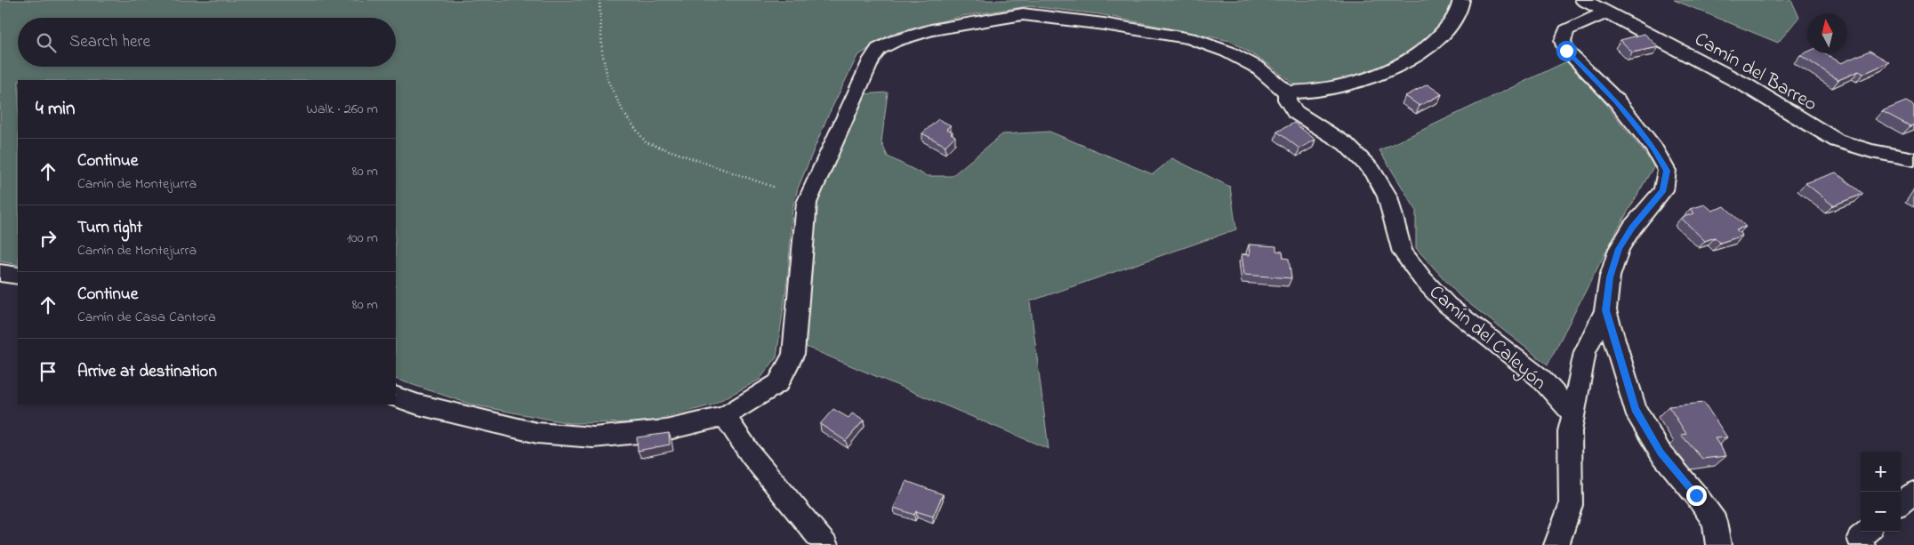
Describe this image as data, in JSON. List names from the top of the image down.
{
  "streets": {
    "street": ["Camín del Barreo", "Camín del Caleyón"]
  },
  "north": "top",
  "page": {
    "search": "Search here",
    "heading": ["4 min", "Walk · 260 m"],
    "list": [
      ["Continue", "Camín de Montejurra", "80 m"],
      ["Turn right", "Camín de Montejurra", "100 m"],
      ["Continue", "Camín de Casa Cantora", "80 m"],
      "Arrive at destination"
    ],
    "map_buttons": ["+", "−"]
  }
}
